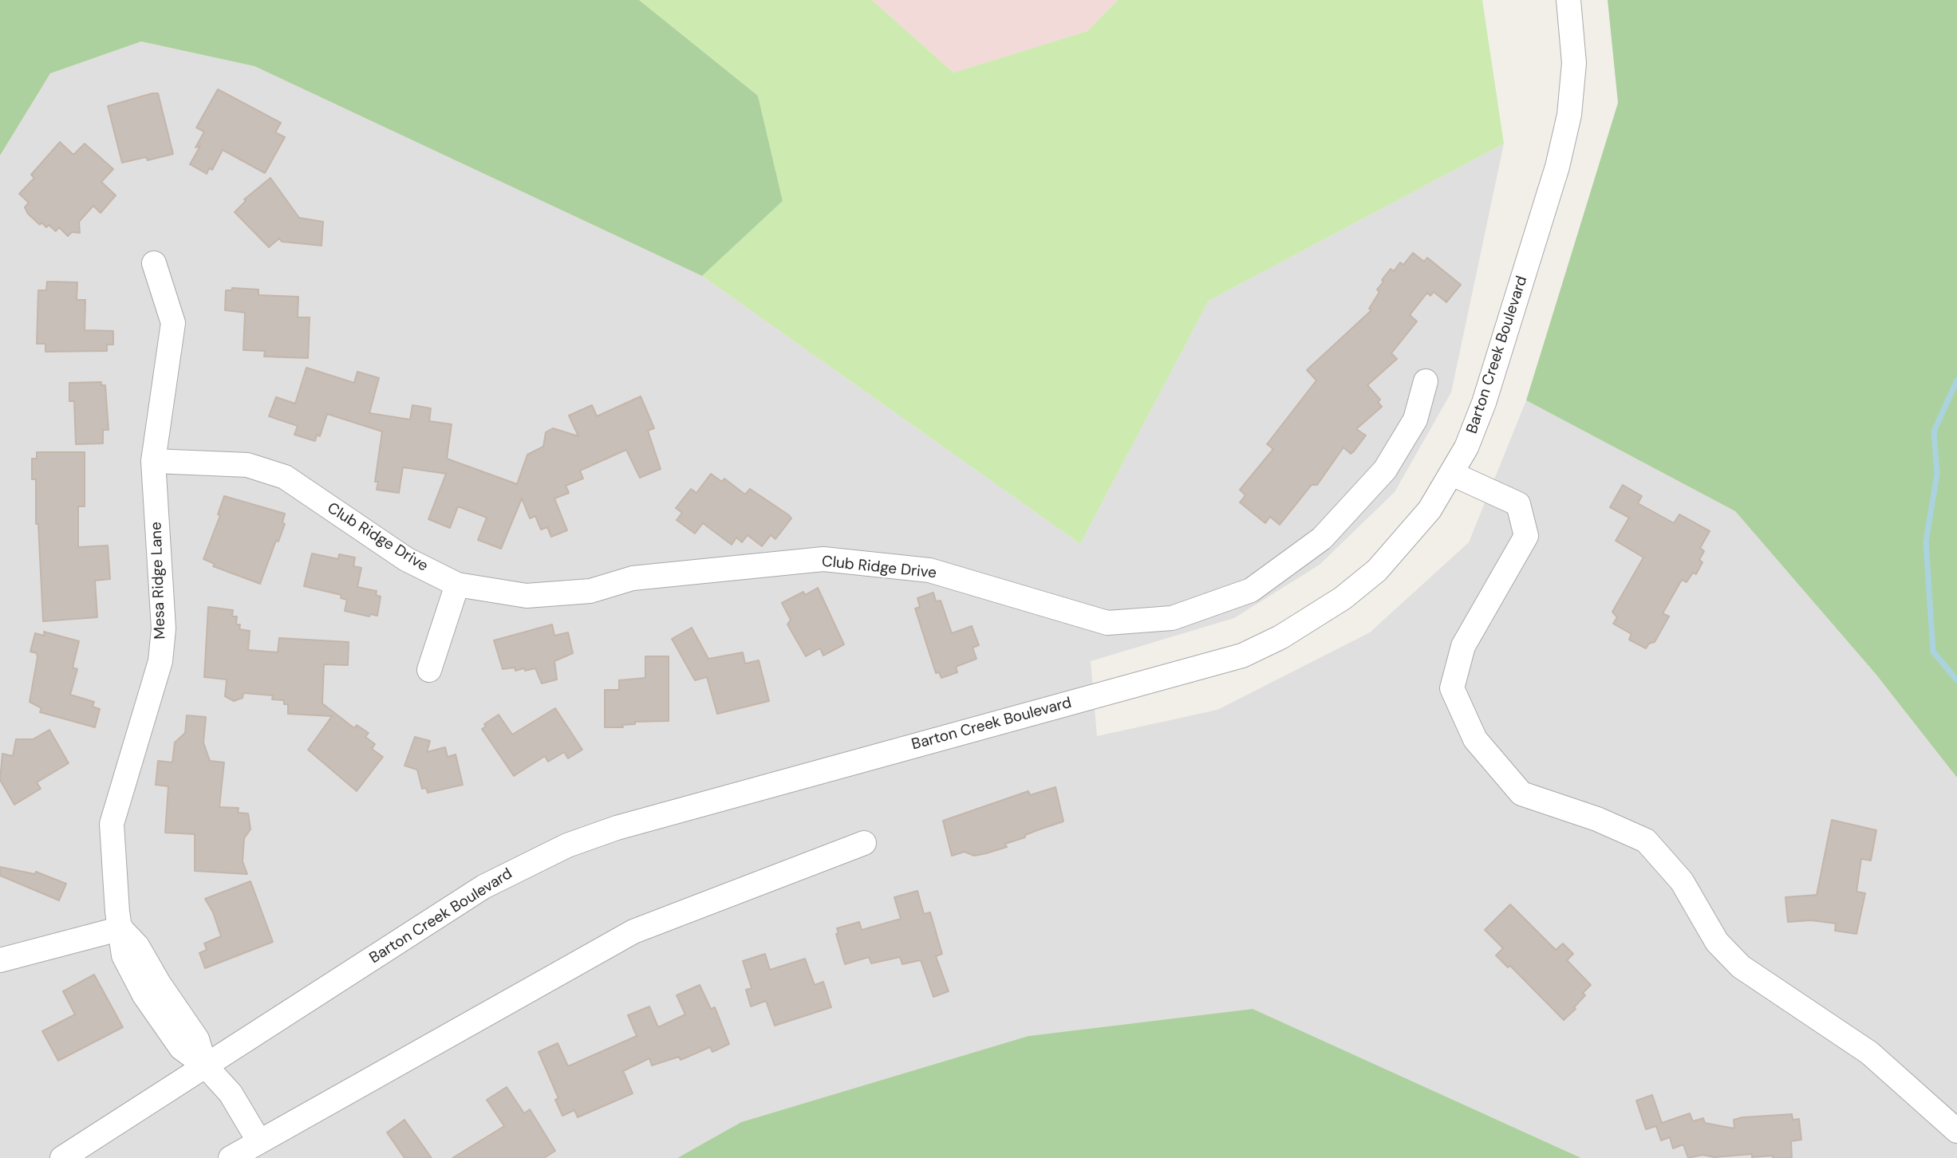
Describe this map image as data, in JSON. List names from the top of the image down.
{
  "streets": {
    "street": ["Barton Creek Boulevard", "Club Ridge Drive", "Mesa Ridge Lane"]
  },
  "crossings": [
    ["Barton Creek Boulevard", "Mesa Ridge Lane"],
    ["Club Ridge Drive", "Mesa Ridge Lane"]
  ]
}
